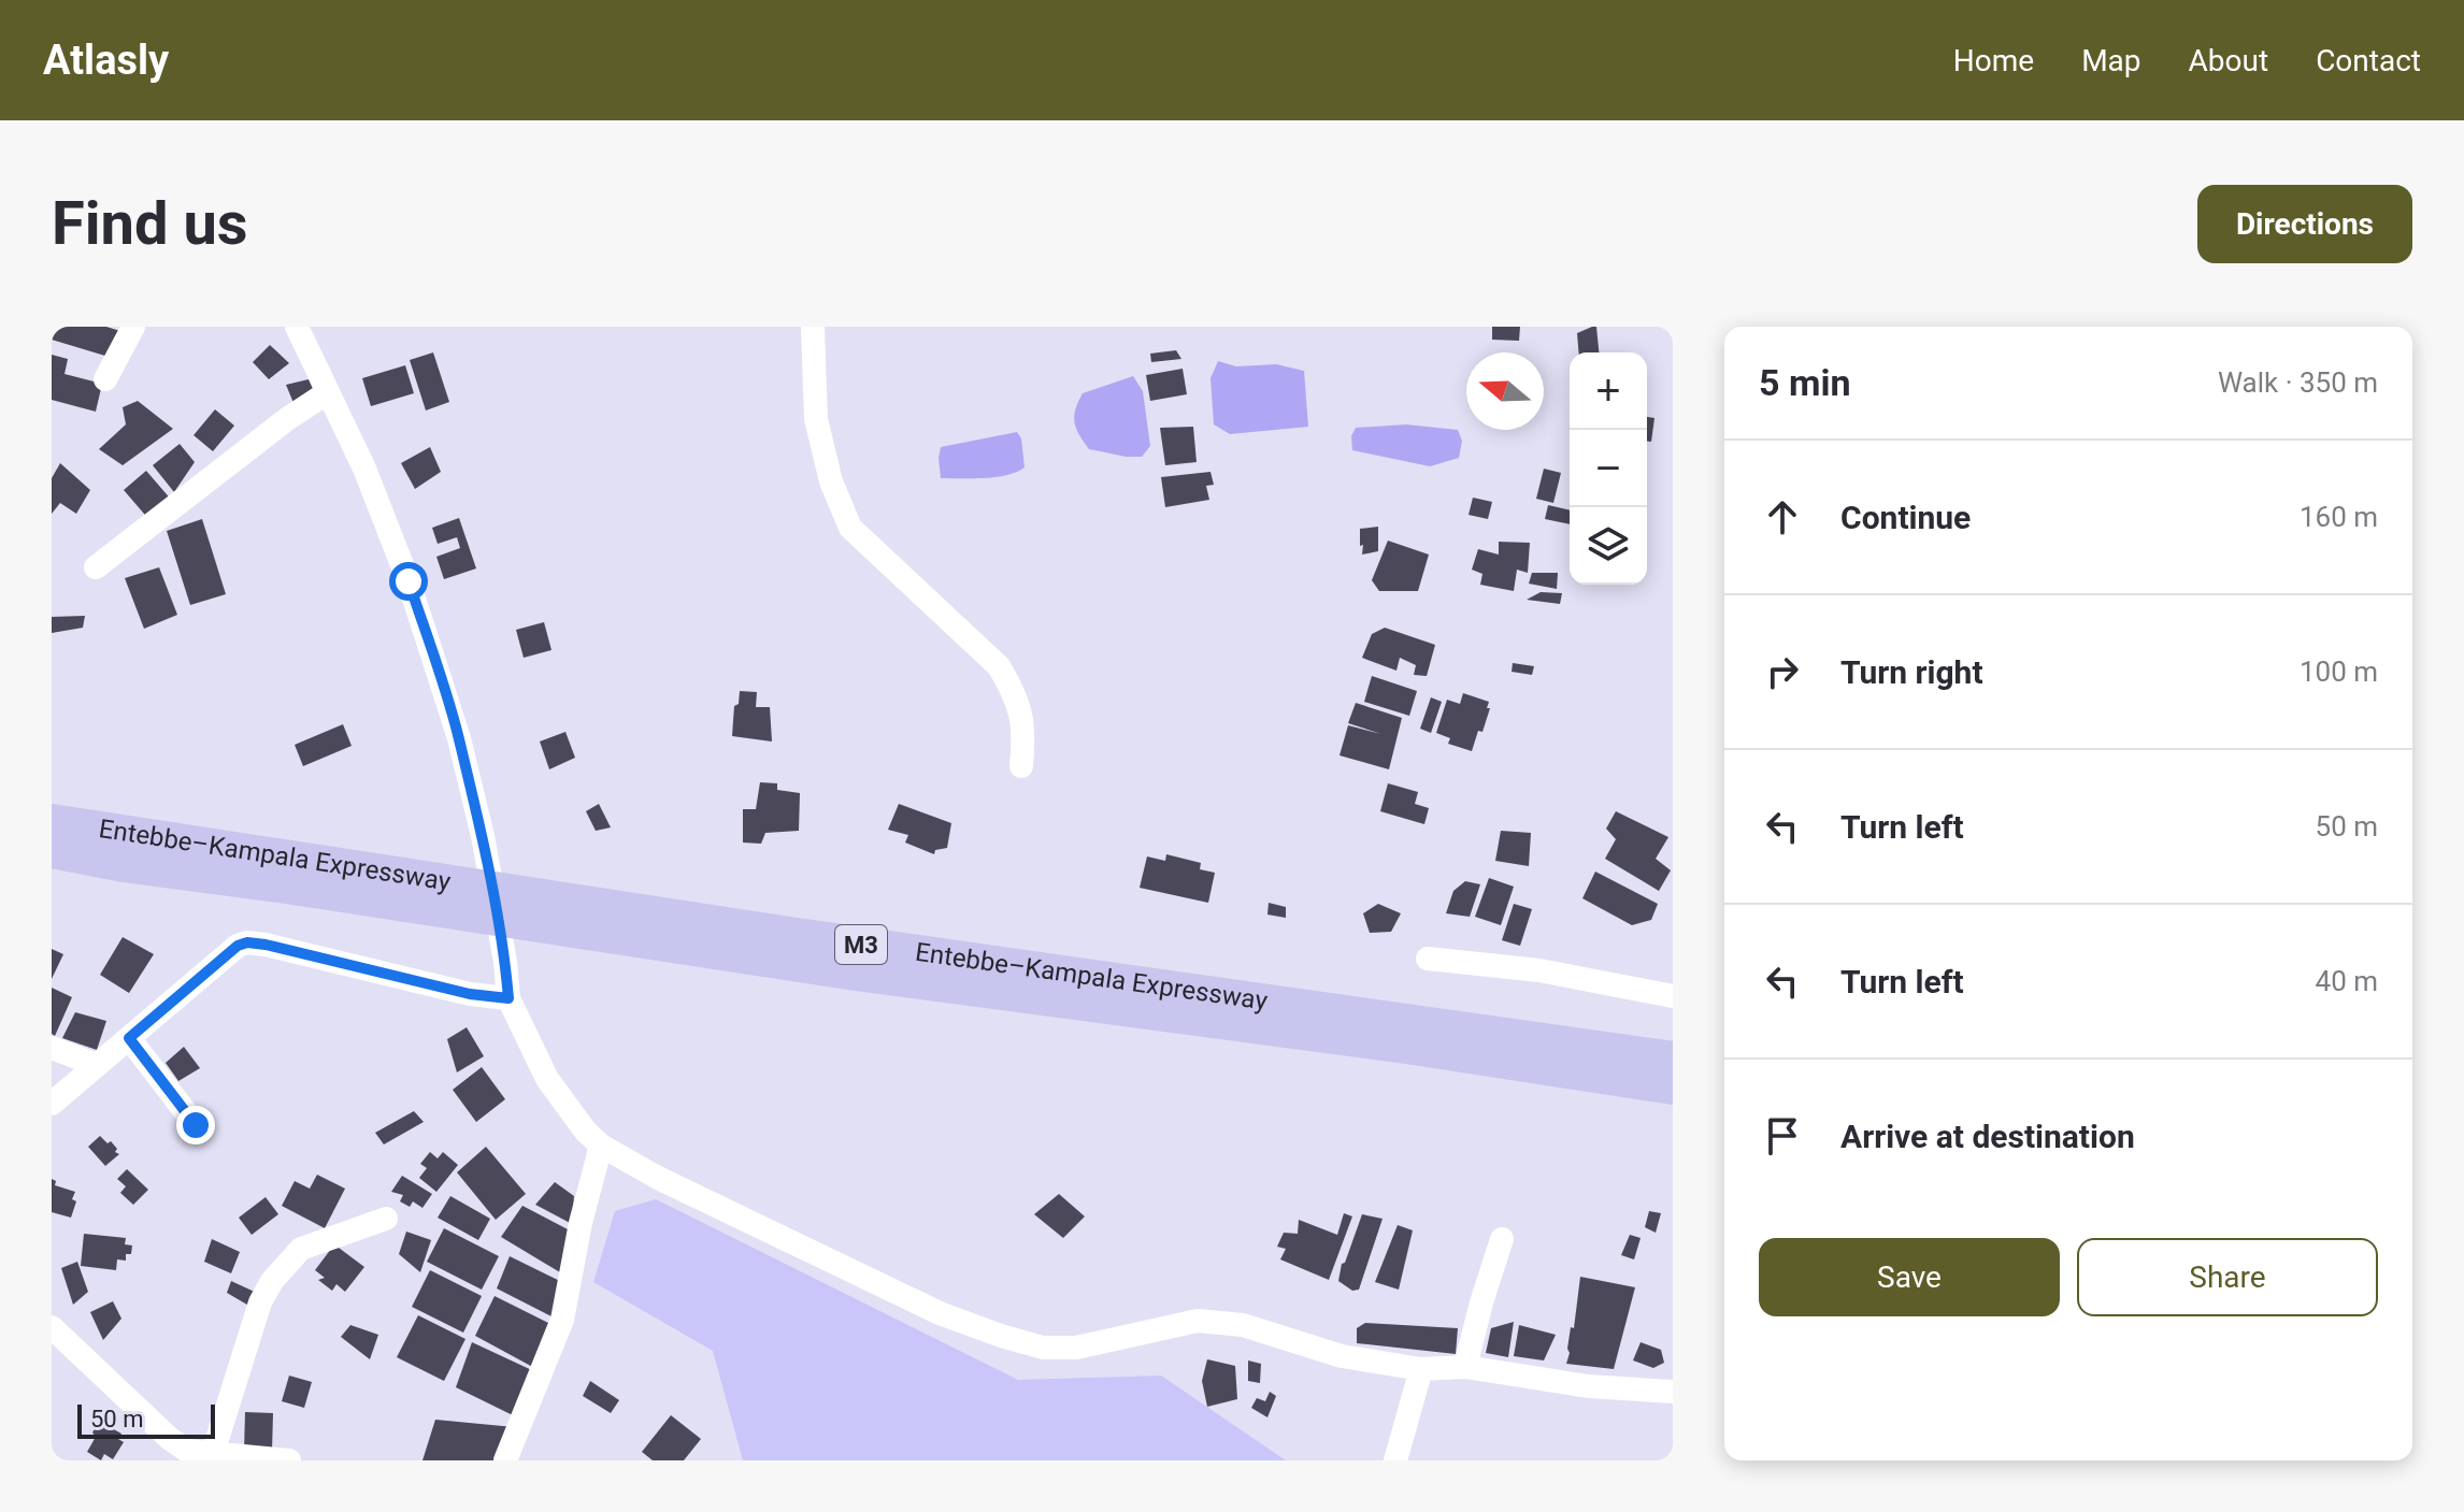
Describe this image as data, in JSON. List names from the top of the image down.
{
  "streets": {
    "highway": ["Entebbe–Kampala Expressway", "M3"]
  },
  "scale_bar": "50 m",
  "north": "left",
  "page": {
    "header": "Atlasly",
    "nav": [
      "Home",
      "Map",
      "About",
      "Contact"
    ],
    "buttons": [
      "Directions",
      ["Save", "Share"]
    ],
    "title": "Find us",
    "heading": ["5 min", "Walk · 350 m"],
    "map_buttons": ["+", "−"],
    "list": [
      ["Continue", "160 m"],
      ["Turn right", "100 m"],
      ["Turn left", "50 m"],
      ["Turn left", "40 m"],
      "Arrive at destination"
    ],
    "scale": "50 m"
  }
}
